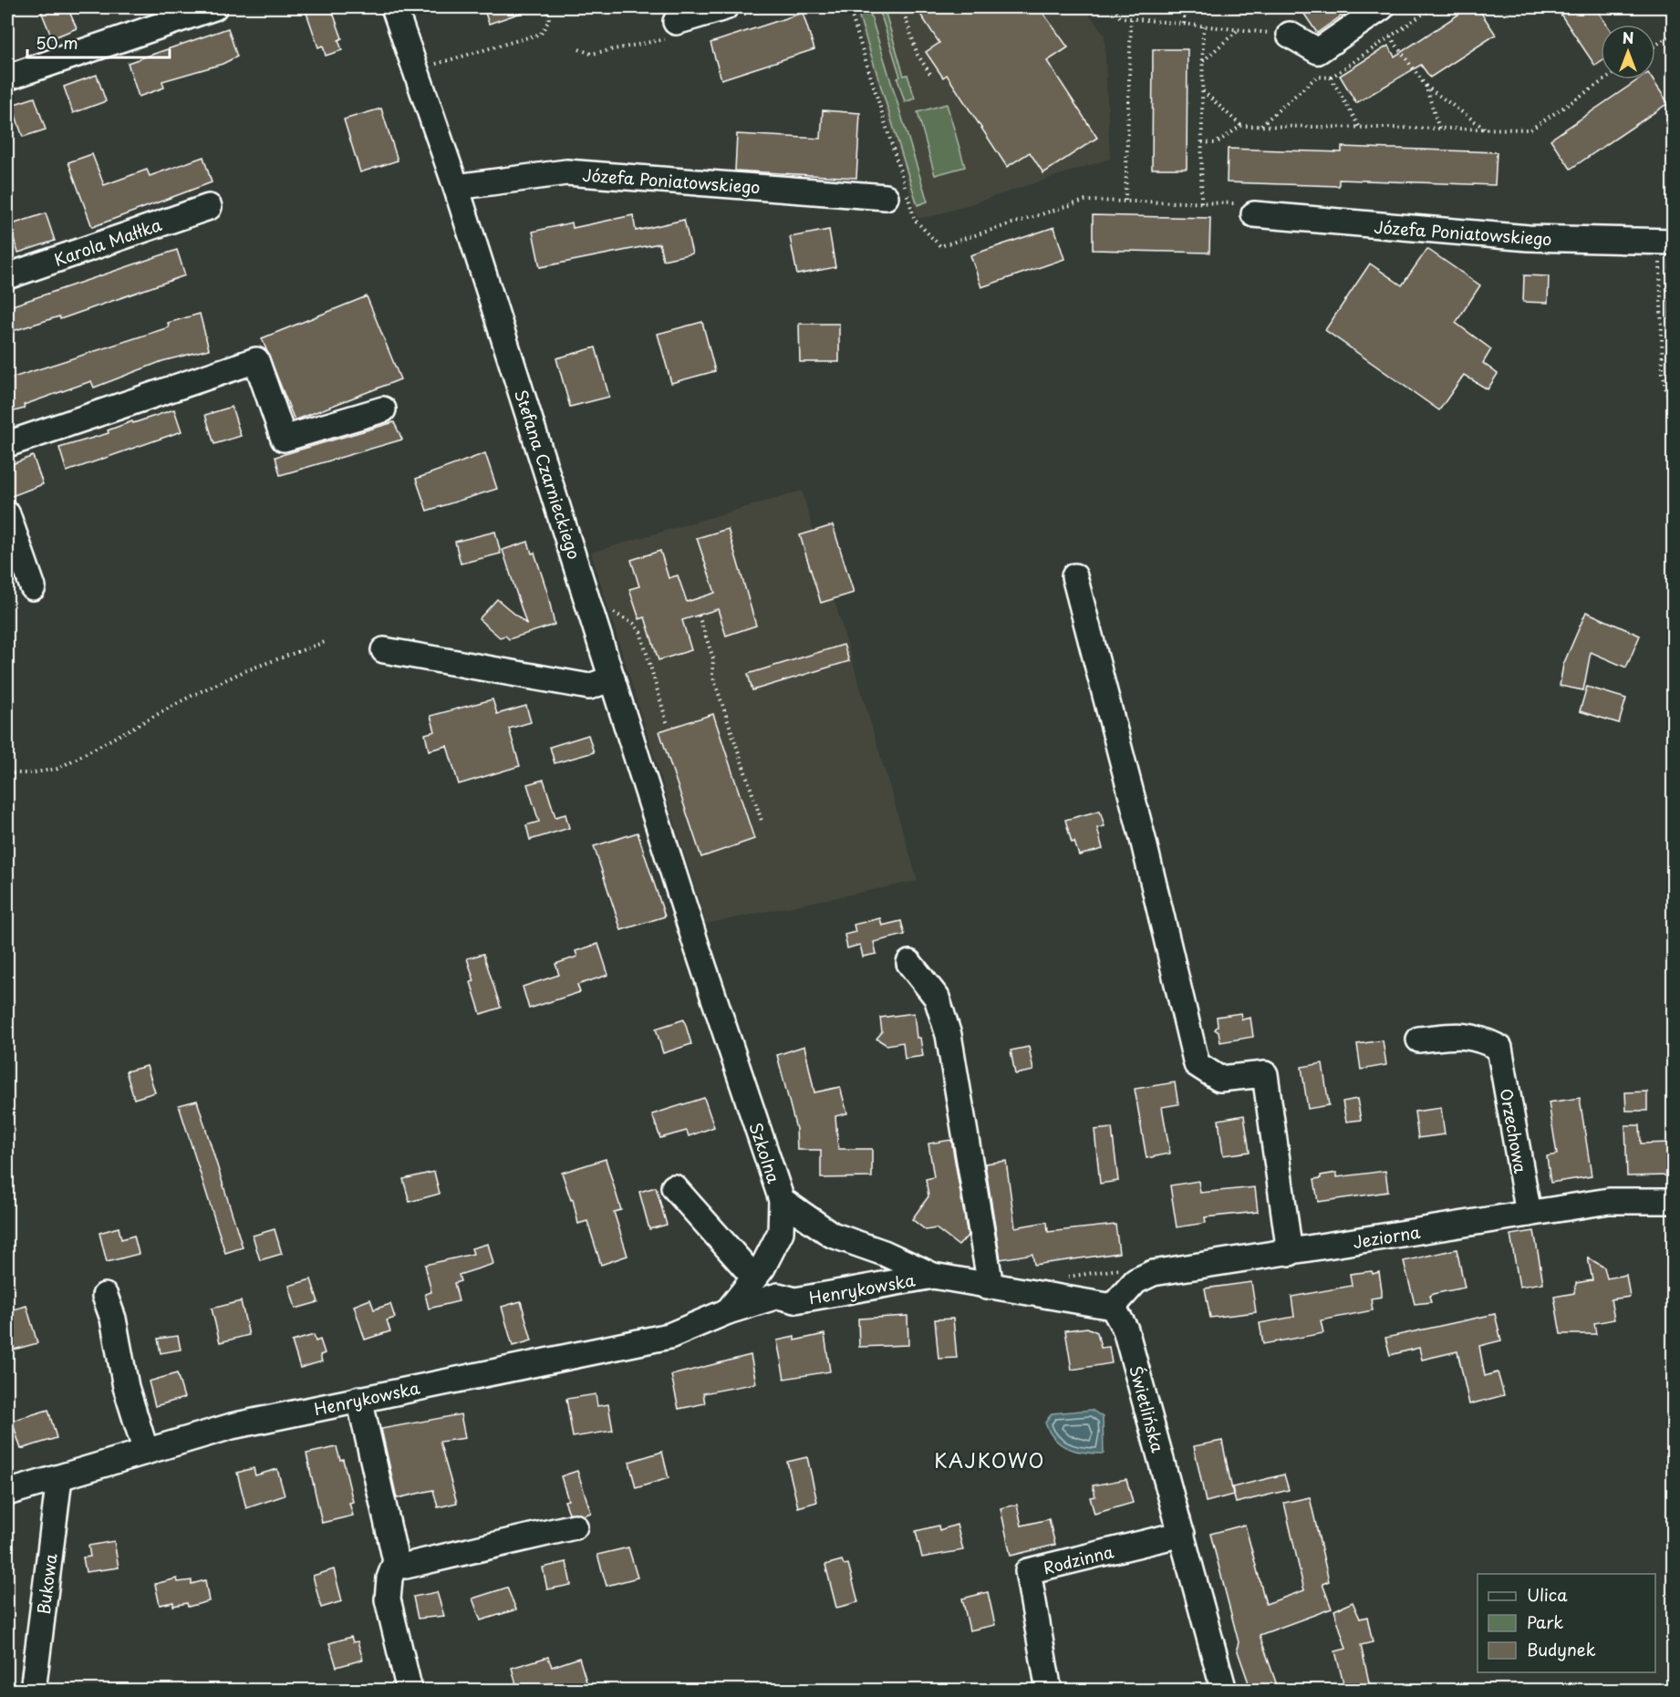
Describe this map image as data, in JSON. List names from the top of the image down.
{
  "streets": {
    "street": [
      "Józefa Poniatowskiego",
      "Karola Małłka",
      "Stefana Czarnieckiego",
      "Orzechowa",
      "Szkolna",
      "Jeziorna",
      "Henrykowska",
      "Świetlińska",
      "Rodzinna",
      "Bukowa"
    ]
  },
  "crossings": [
    ["Józefa Poniatowskiego", "Stefana Czarnieckiego"],
    ["Stefana Czarnieckiego", "Szkolna"],
    ["Orzechowa", "Jeziorna"],
    ["Szkolna", "Henrykowska"],
    ["Jeziorna", "Świetlińska"],
    ["Henrykowska", "Bukowa"],
    ["Świetlińska", "Rodzinna"]
  ],
  "districts": ["KAJKOWO"],
  "legend": ["Ulica", "Park", "Budynek"],
  "scale_bar": "50 m",
  "north": "top"
}
